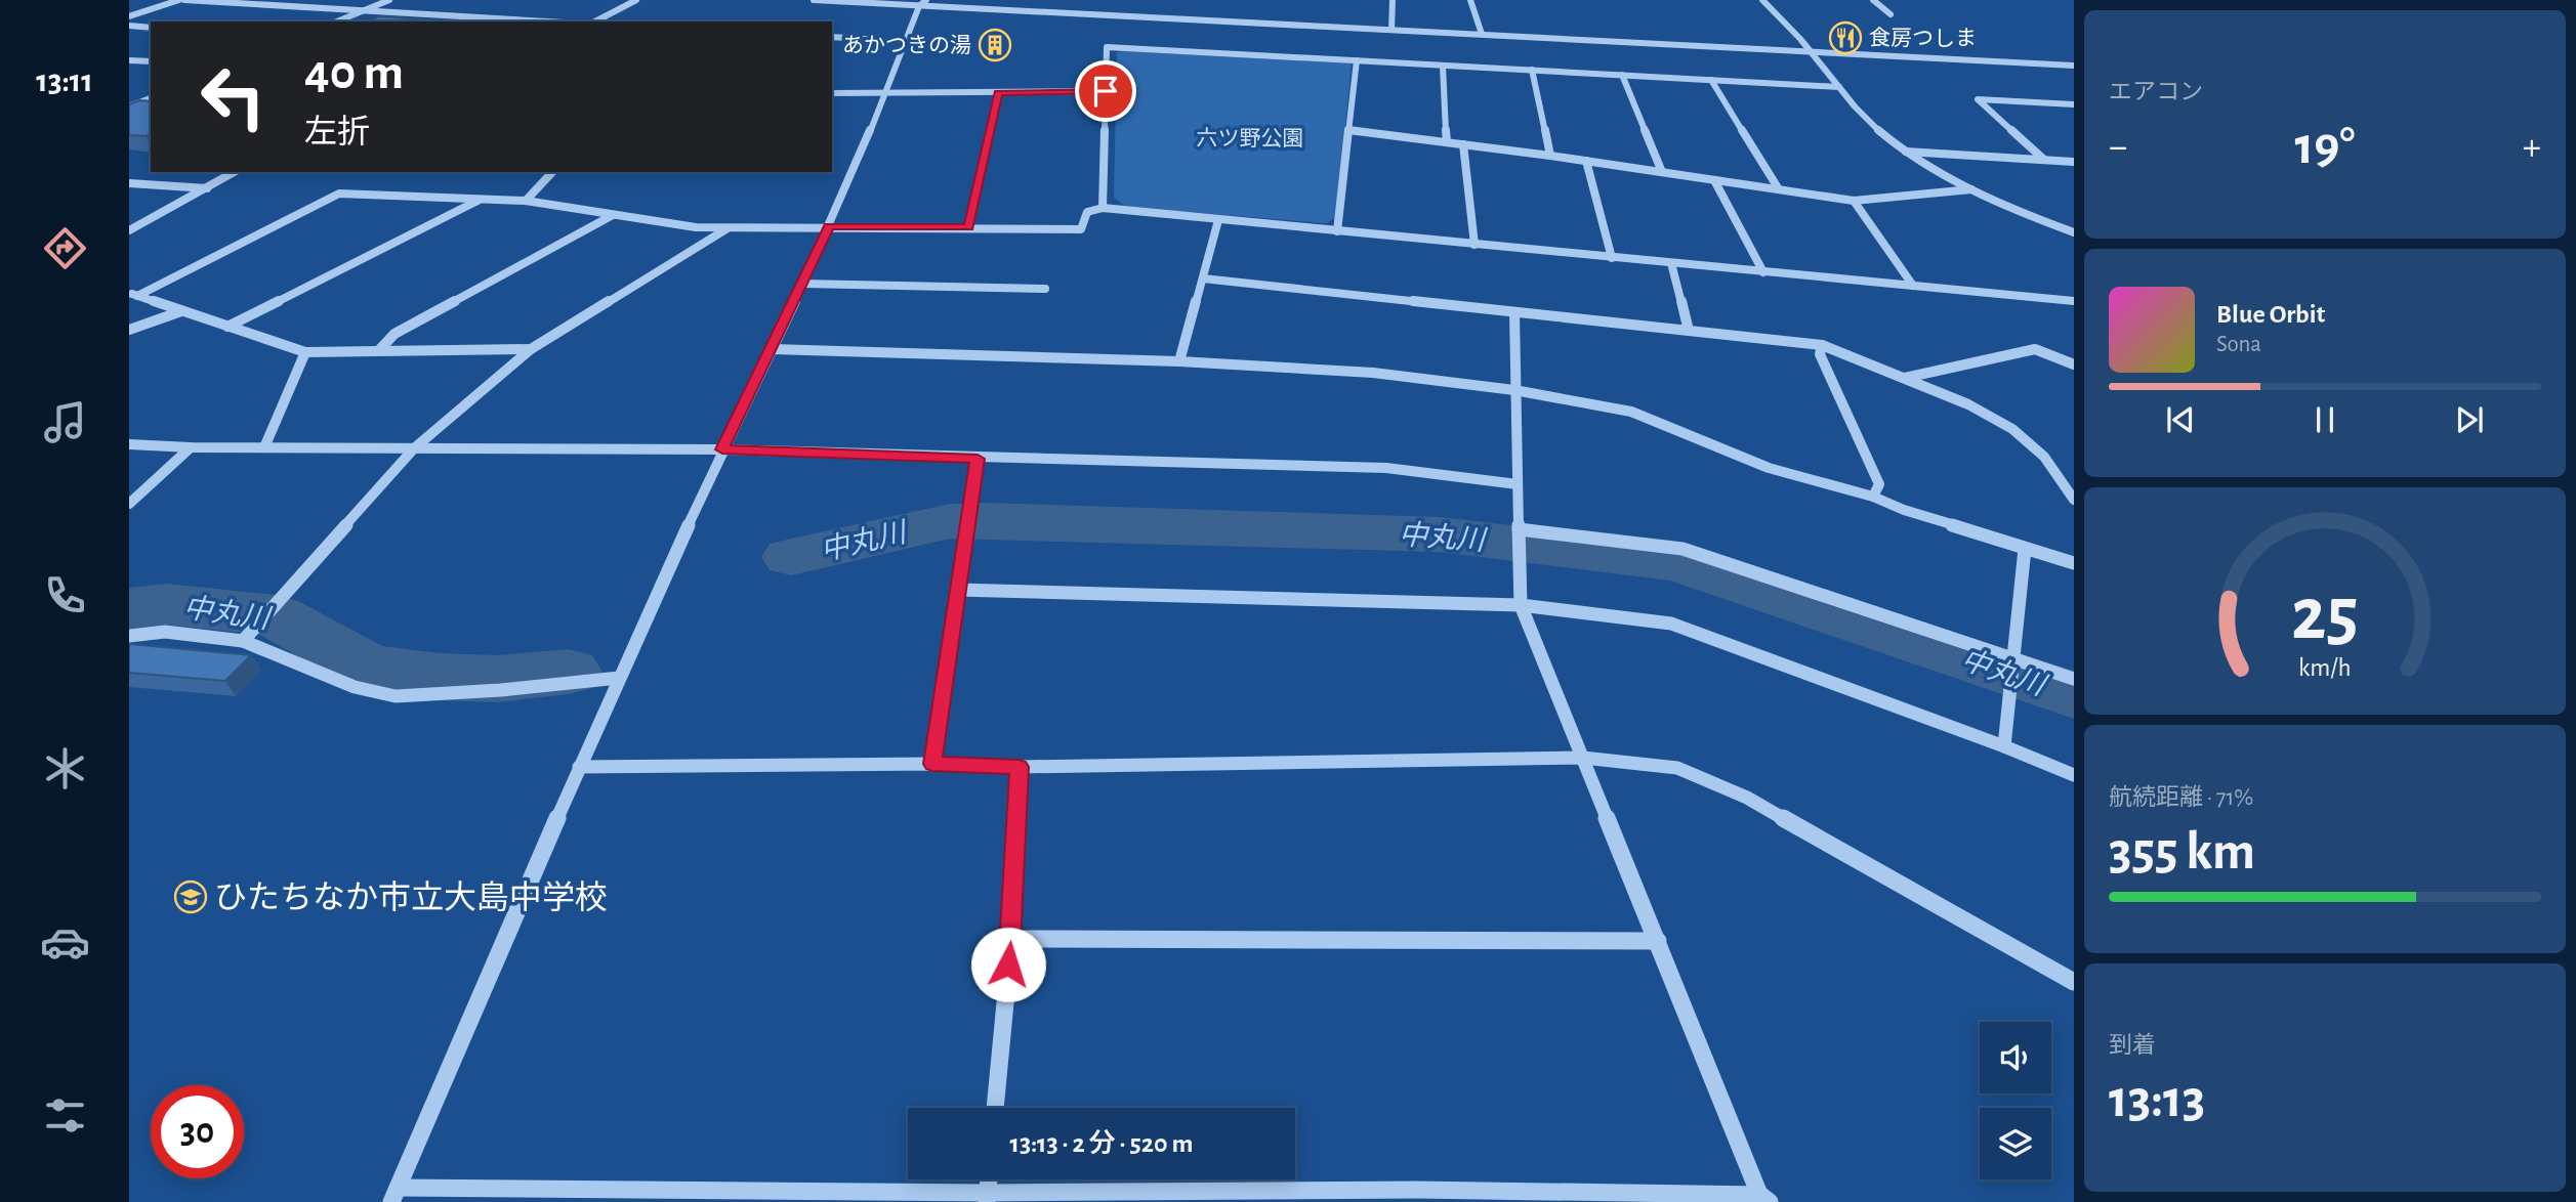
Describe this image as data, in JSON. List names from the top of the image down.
{
  "water": ["中丸川"],
  "parks": ["六ツ野公園"],
  "places": {
    "restaurant": ["食房つしま"],
    "building": ["あかつきの湯"],
    "school or university": ["ひたちなか市立大島中学校"]
  },
  "page": {
    "tabs": "13:11",
    "tile": [
      "エアコン",
      ["航続距離 · 71%", "355 km"],
      ["到着", "13:13"]
    ],
    "turn": ["40 m", "左折"],
    "heat": ["−", "19°", "+"],
    "song": ["Blue Orbit", "Sona"],
    "limit": "30",
    "trip": "13:13 · 2 分 · 520 m",
    "gauge": ["25", "km/h"]
  }
}
